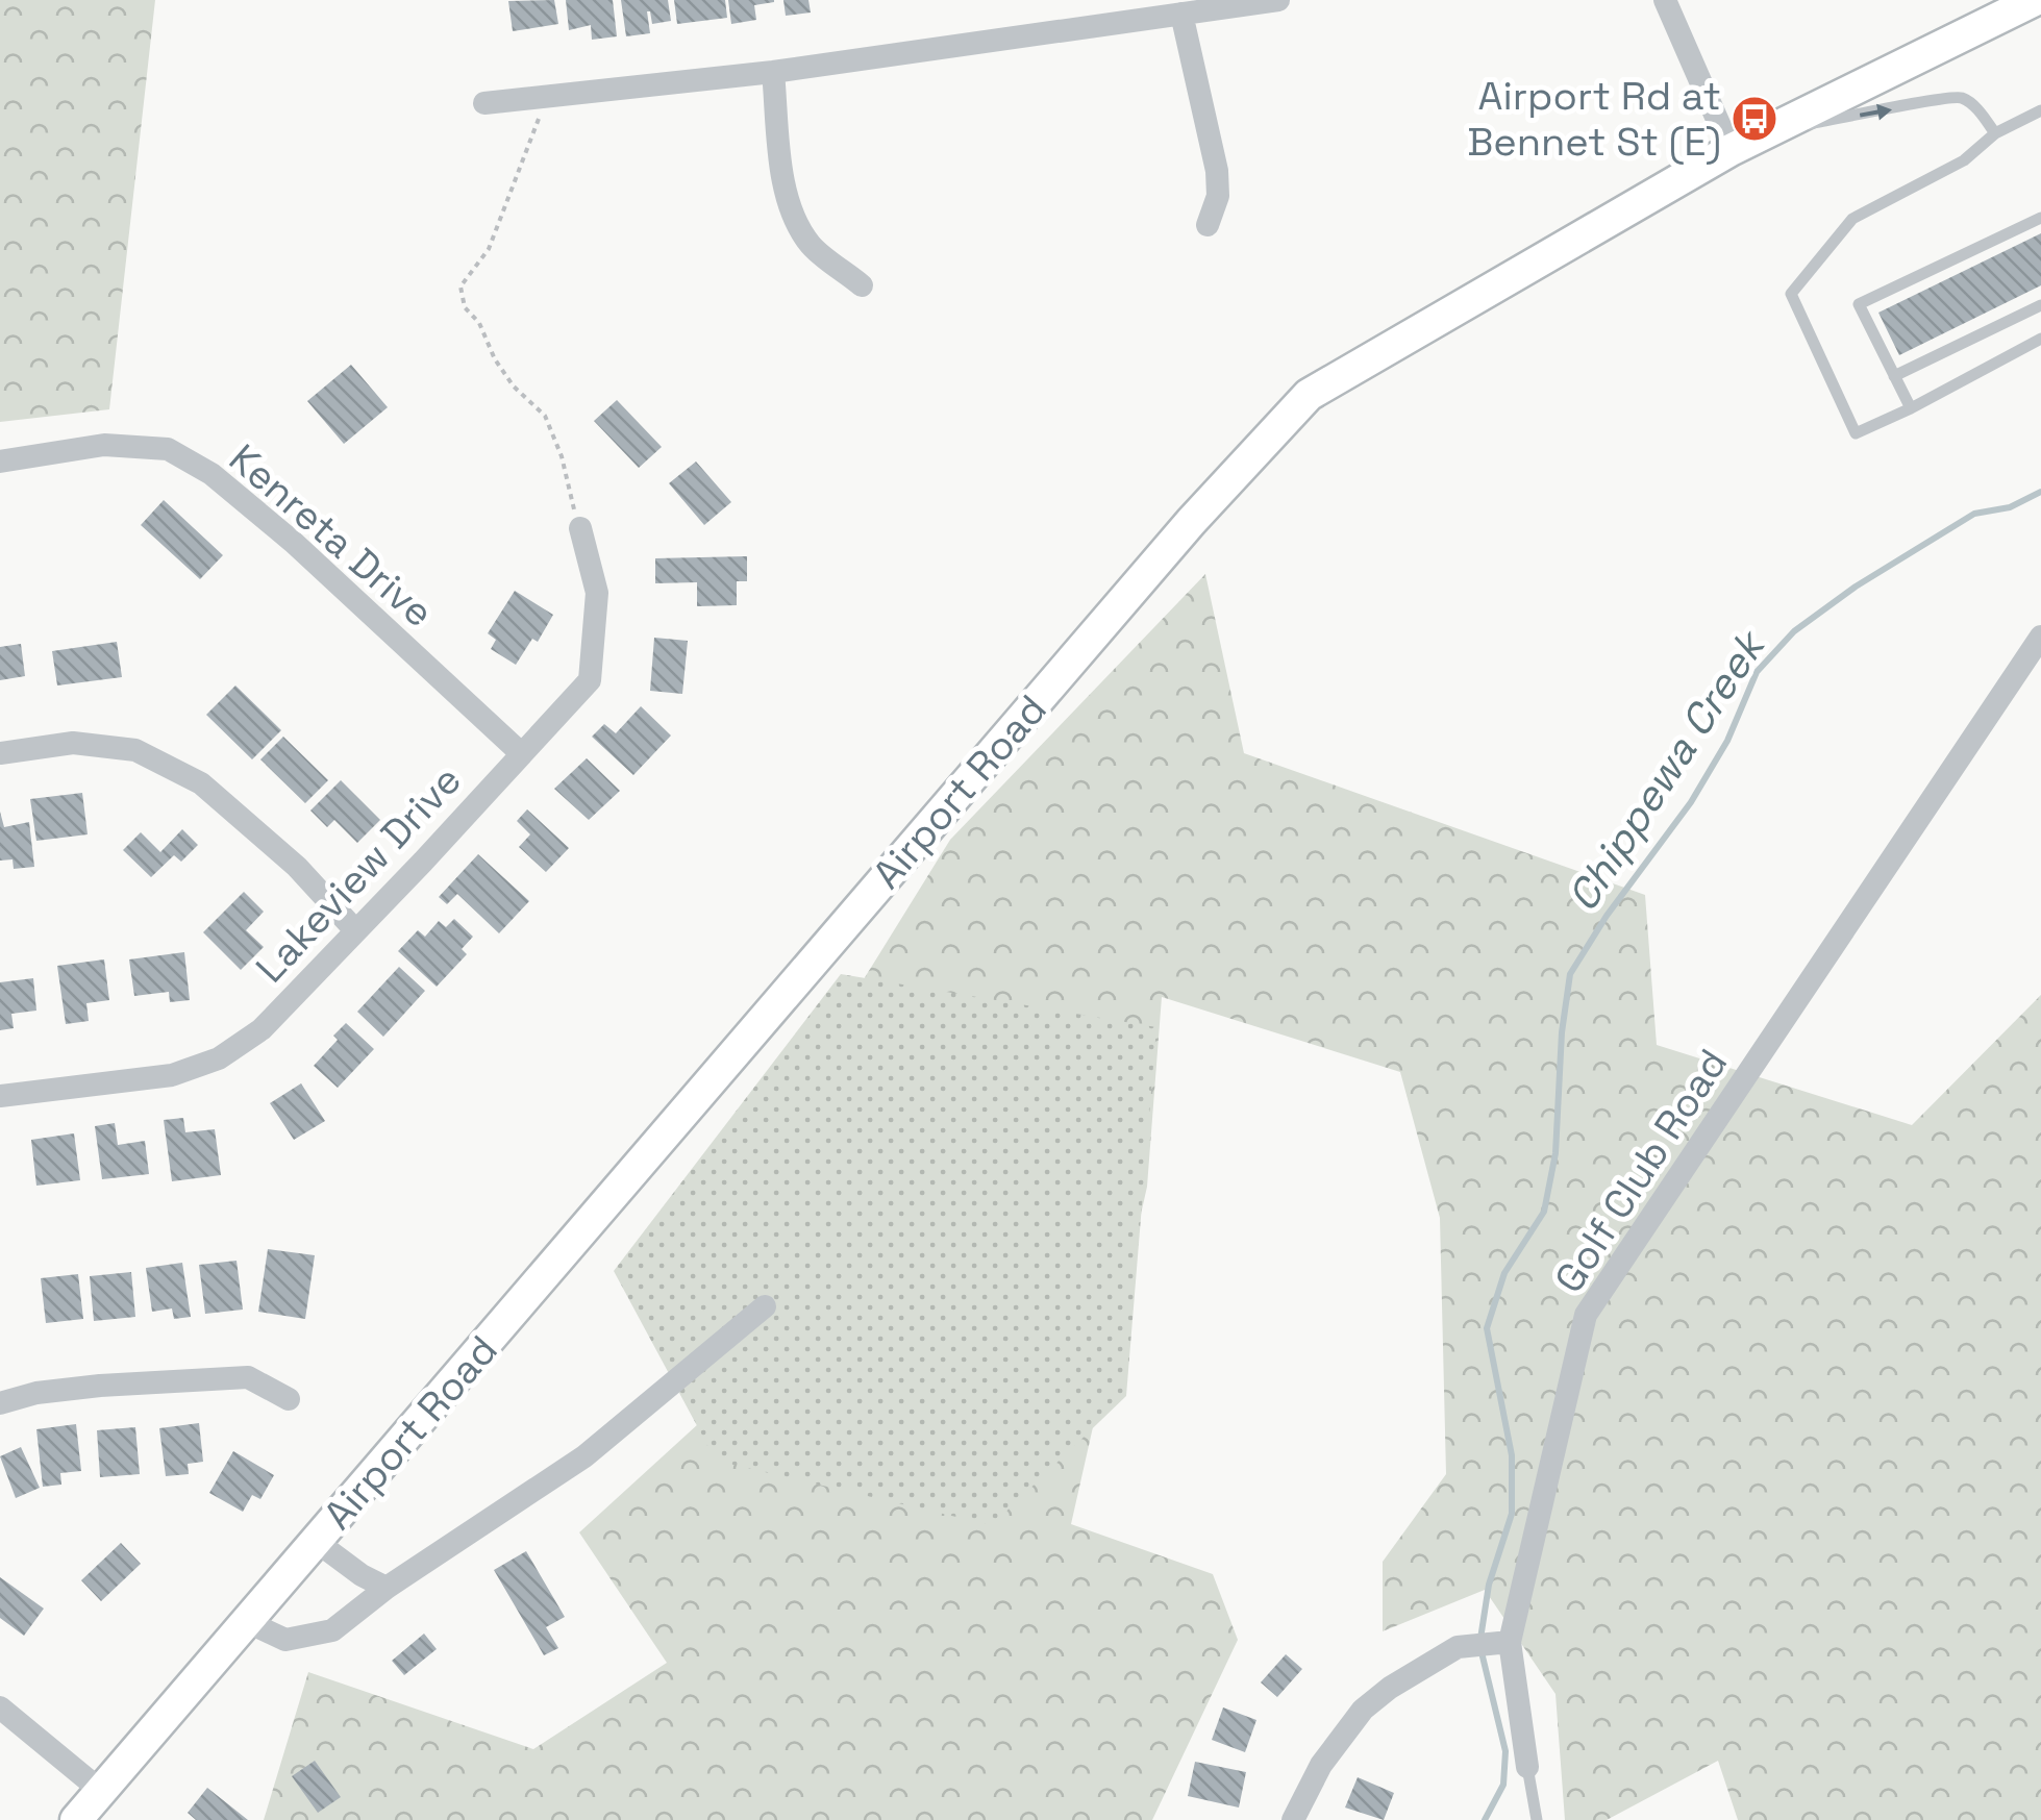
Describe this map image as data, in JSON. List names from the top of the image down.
{
  "streets": {
    "main road": ["Airport Road"],
    "street": ["Kenreta Drive", "Lakeview Drive", "Golf Club Road"]
  },
  "crossings": [
    ["Kenreta Drive", "Lakeview Drive"]
  ],
  "water": ["Chippewa Creek"],
  "places": {
    "bus stop": ["Airport Rd at Bennet St (E)"]
  }
}
